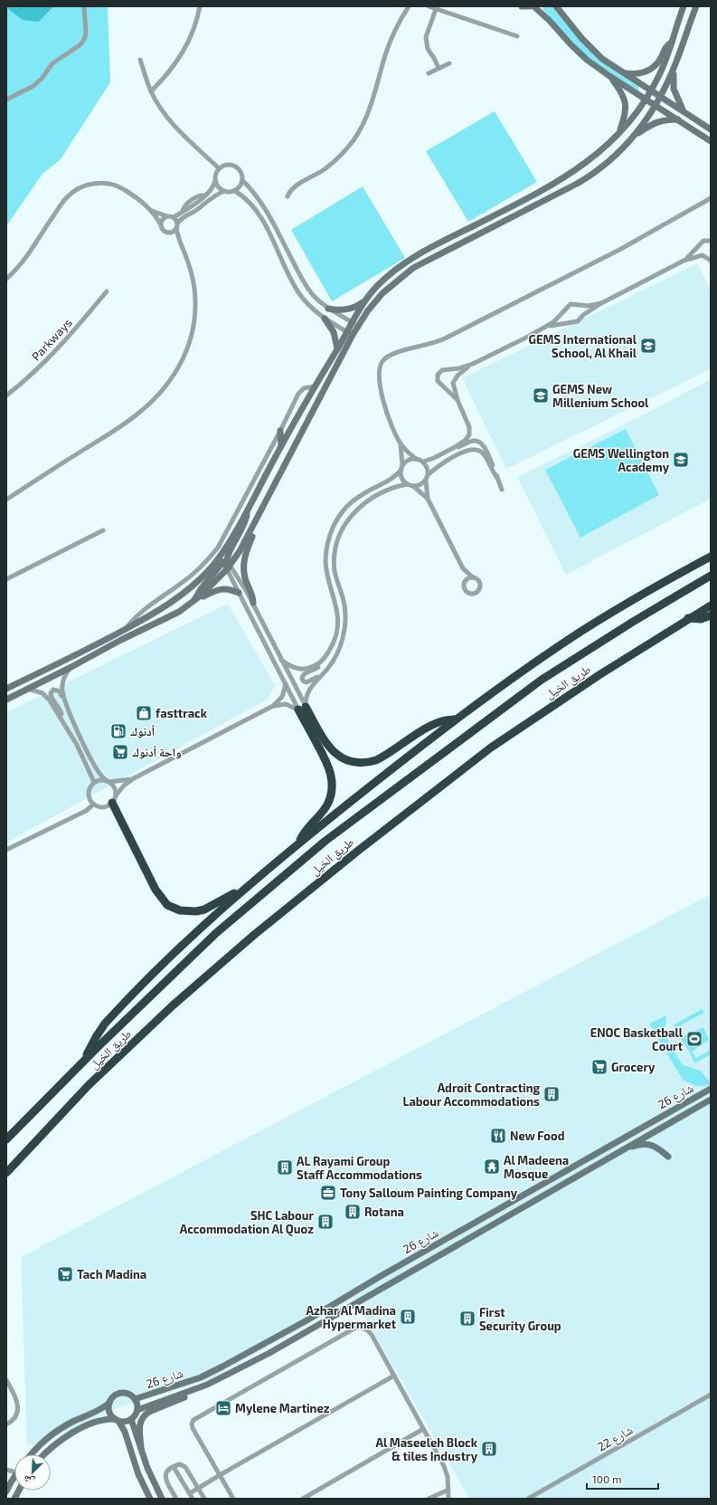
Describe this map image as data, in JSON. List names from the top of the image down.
{
  "streets": {
    "highway": ["طريق الخيل"],
    "street": ["Parkways", "شارع 26", "شارع 22"]
  },
  "places": {
    "school or university": ["GEMS International School, Al Khail", "GEMS New Millenium School", "GEMS Wellington Academy"],
    "shop": ["fasttrack"],
    "fuel station": ["أدنوك"],
    "supermarket": ["واحة أدنوك", "Grocery", "Tach Madina"],
    "sports": ["ENOC Basketball Court"],
    "building": [
      "Adroit Contracting Labour Accommodations",
      "AL Rayami Group Staff Accommodations",
      "Rotana",
      "SHC Labour Accommodation Al Quoz",
      "Azhar Al Madina Hypermarket",
      "First Security Group",
      "Al Maseeleh Block & tiles Industry"
    ],
    "restaurant": ["New Food"],
    "temple": ["Al Madeena Mosque"],
    "office": ["Tony Salloum Painting Company"],
    "hotel": ["Mylene Martinez"]
  },
  "scale_bar": "100 m",
  "north": "bottom left"
}
